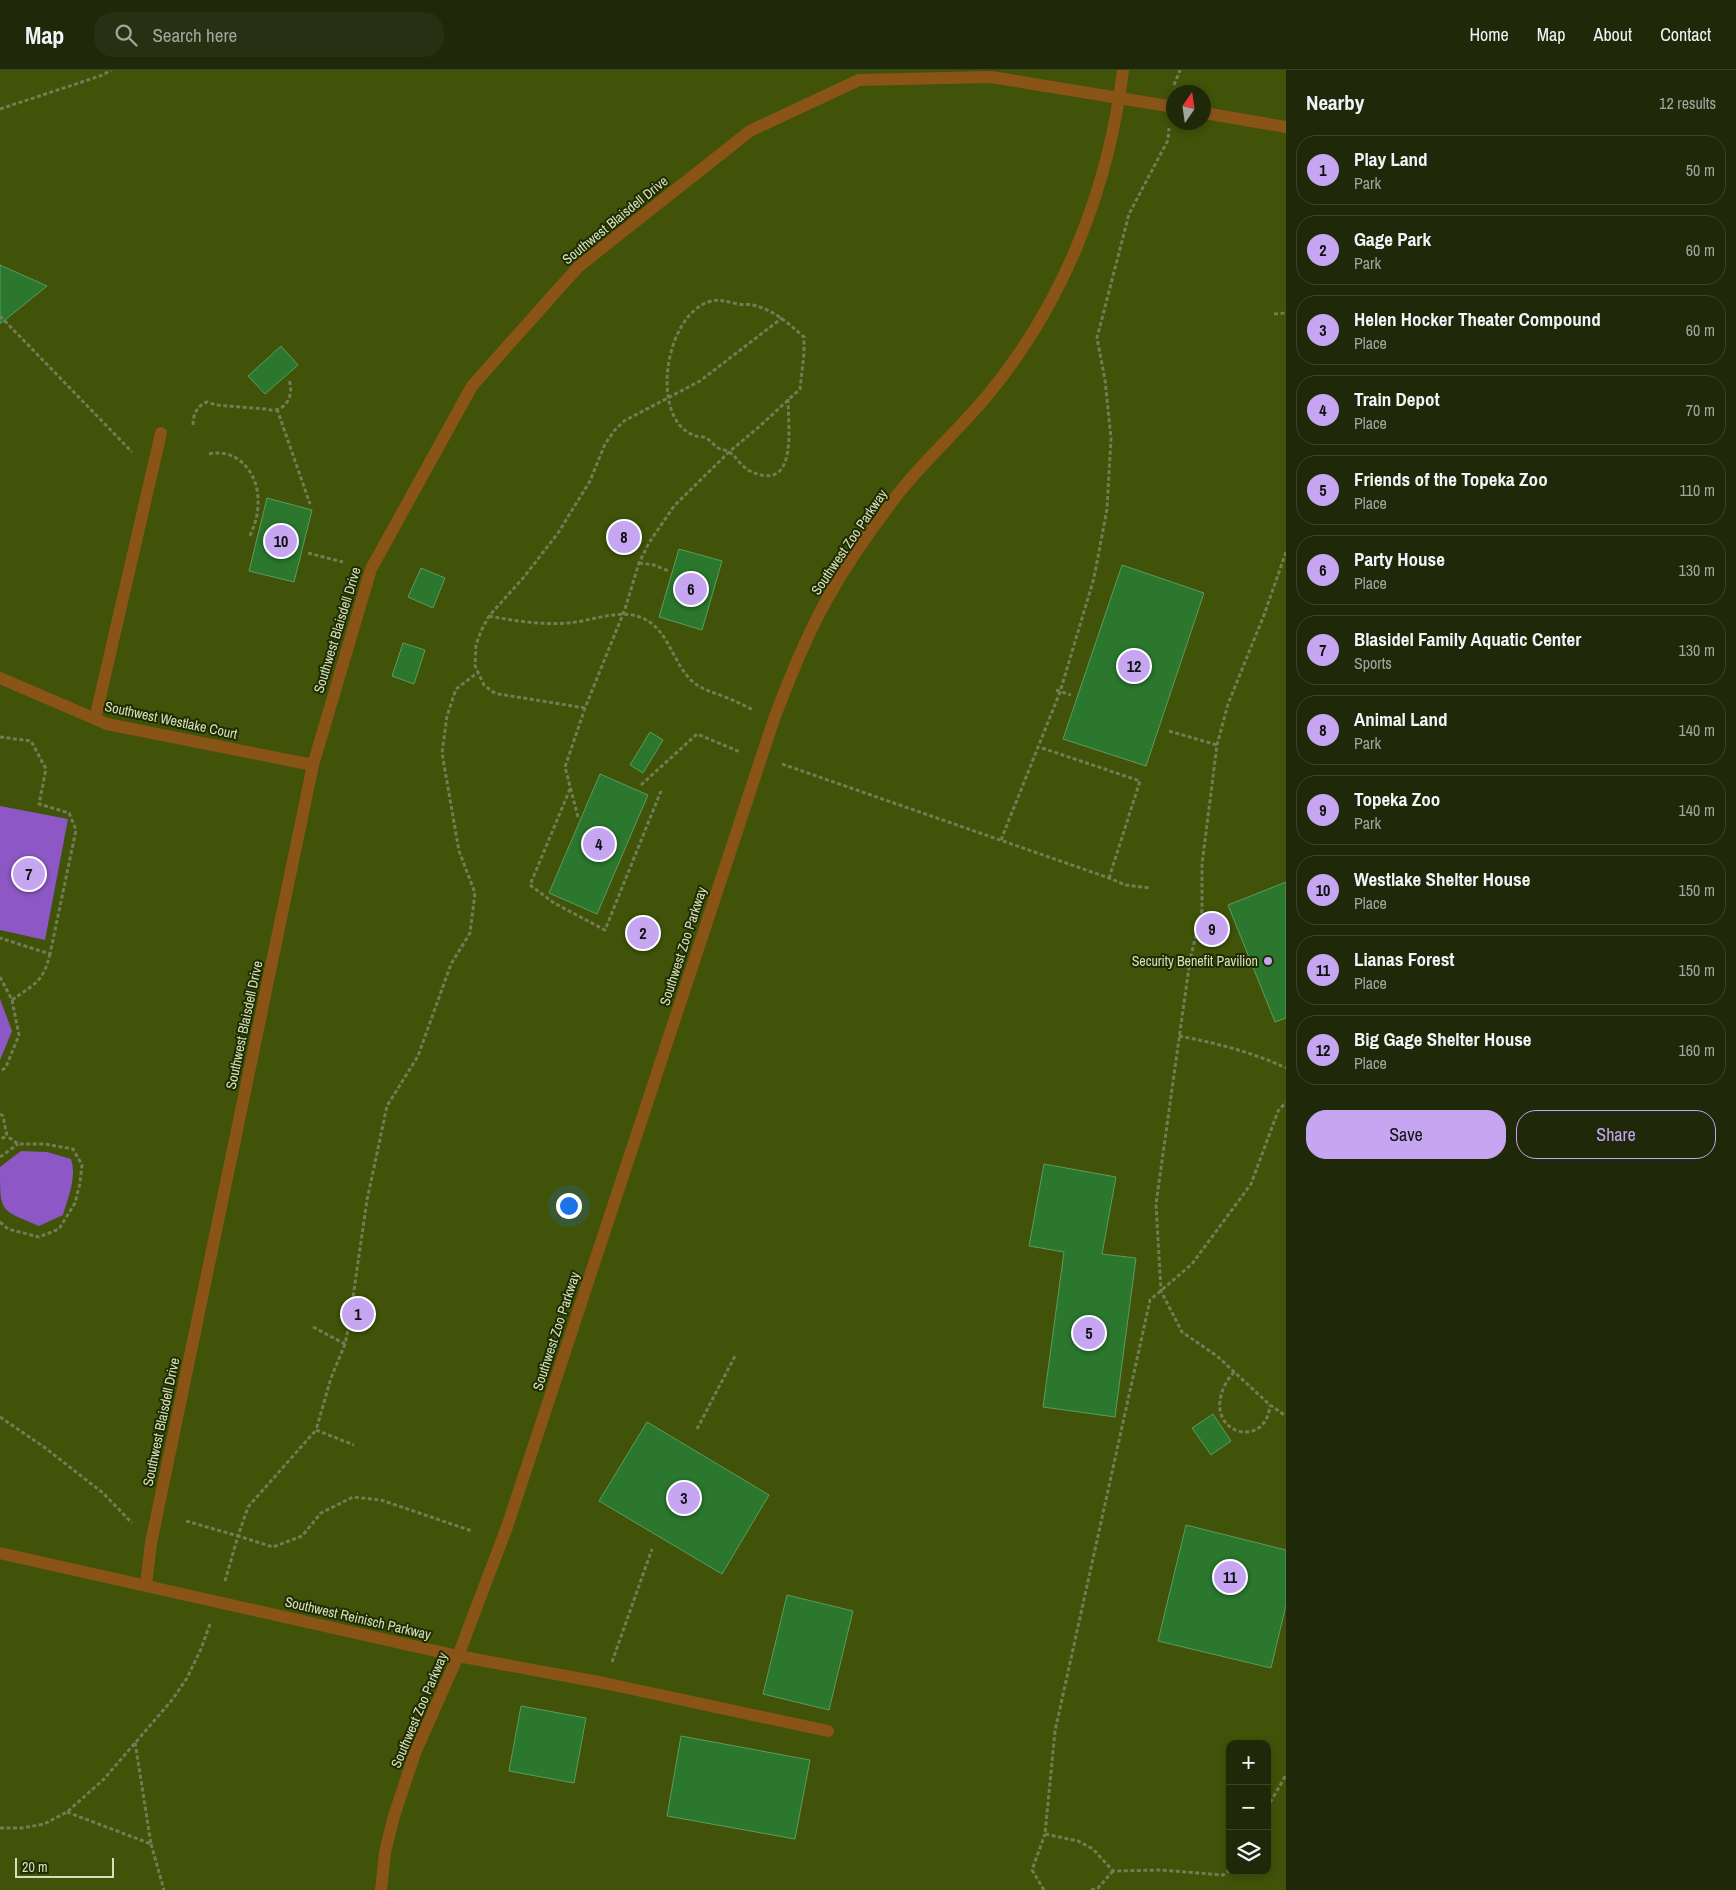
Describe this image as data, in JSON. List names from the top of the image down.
{
  "streets": {
    "lane": [
      "Southwest Blaisdell Drive",
      "Southwest Zoo Parkway",
      "Southwest Westlake Court",
      "Southwest Reinisch Parkway"
    ]
  },
  "crossings": [
    ["Southwest Blaisdell Drive", "Southwest Zoo Parkway"],
    ["Southwest Blaisdell Drive", "Southwest Westlake Court"],
    ["Southwest Blaisdell Drive", "Southwest Reinisch Parkway"],
    ["Southwest Zoo Parkway", "Southwest Reinisch Parkway"]
  ],
  "places": ["Security Benefit Pavilion"],
  "scale_bar": "20 m",
  "north": "top",
  "page": {
    "header": "Map",
    "search": "Search here",
    "nav": [
      "Home",
      "Map",
      "About",
      "Contact"
    ],
    "heading": ["Nearby", "12 results"],
    "list": [
      {
        "mark": "1",
        "name": "Play Land",
        "note": "Park",
        "value": "50 m"
      },
      {
        "mark": "2",
        "name": "Gage Park",
        "note": "Park",
        "value": "60 m"
      },
      {
        "mark": "3",
        "name": "Helen Hocker Theater Compound",
        "note": "Place",
        "value": "60 m"
      },
      {
        "mark": "4",
        "name": "Train Depot",
        "note": "Place",
        "value": "70 m"
      },
      {
        "mark": "5",
        "name": "Friends of the Topeka Zoo",
        "note": "Place",
        "value": "110 m"
      },
      {
        "mark": "6",
        "name": "Party House",
        "note": "Place",
        "value": "130 m"
      },
      {
        "mark": "7",
        "name": "Blasidel Family Aquatic Center",
        "note": "Sports",
        "value": "130 m"
      },
      {
        "mark": "8",
        "name": "Animal Land",
        "note": "Park",
        "value": "140 m"
      },
      {
        "mark": "9",
        "name": "Topeka Zoo",
        "note": "Park",
        "value": "140 m"
      },
      {
        "mark": "10",
        "name": "Westlake Shelter House",
        "note": "Place",
        "value": "150 m"
      },
      {
        "mark": "11",
        "name": "Lianas Forest",
        "note": "Place",
        "value": "150 m"
      },
      {
        "mark": "12",
        "name": "Big Gage Shelter House",
        "note": "Place",
        "value": "160 m"
      }
    ],
    "pins": [
      "8",
      "10",
      "6",
      "12",
      "4",
      "7",
      "9",
      "2",
      "1",
      "5",
      "3",
      "11"
    ],
    "buttons": ["Save", "Share"],
    "map_buttons": ["+", "−"],
    "scale": "20 m"
  }
}
